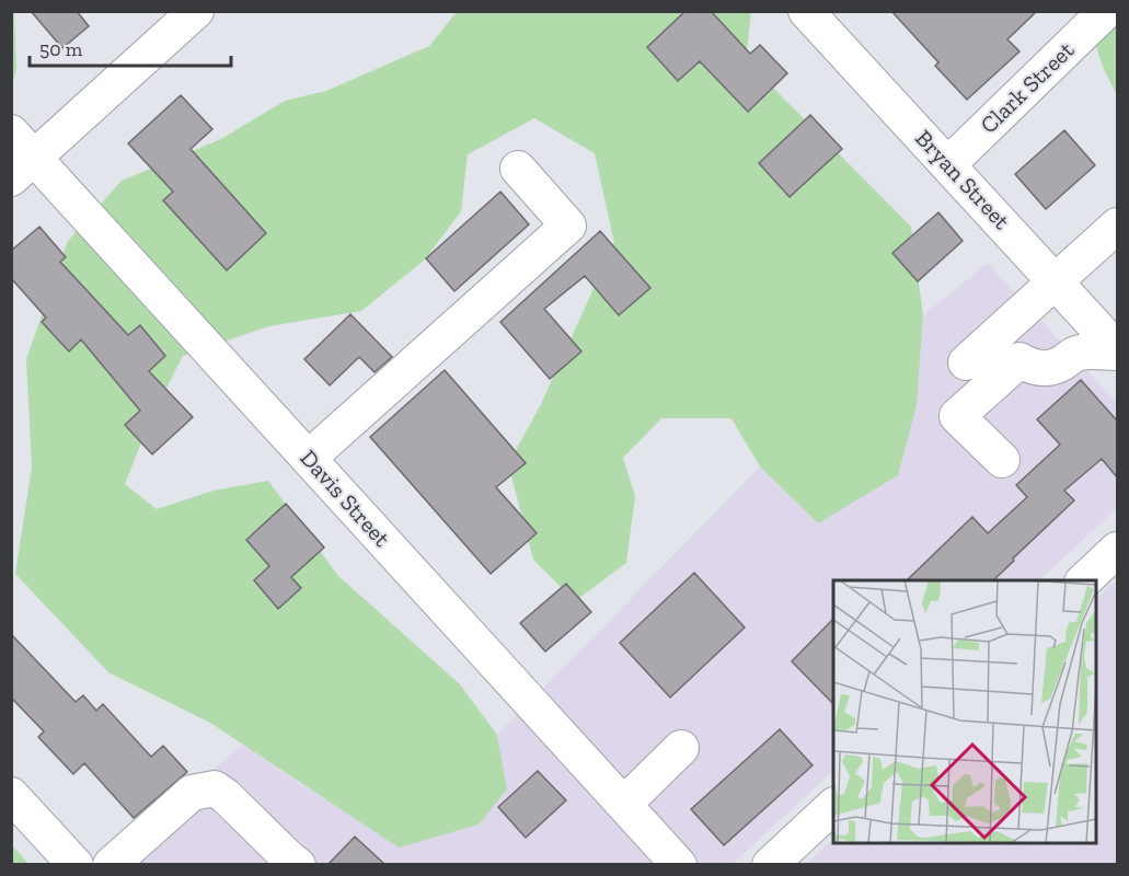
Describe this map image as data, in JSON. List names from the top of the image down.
{
  "streets": {
    "street": ["Clark Street", "Bryan Street", "Davis Street"]
  },
  "crossings": [
    ["Clark Street", "Bryan Street"]
  ],
  "scale_bar": "50 m"
}
